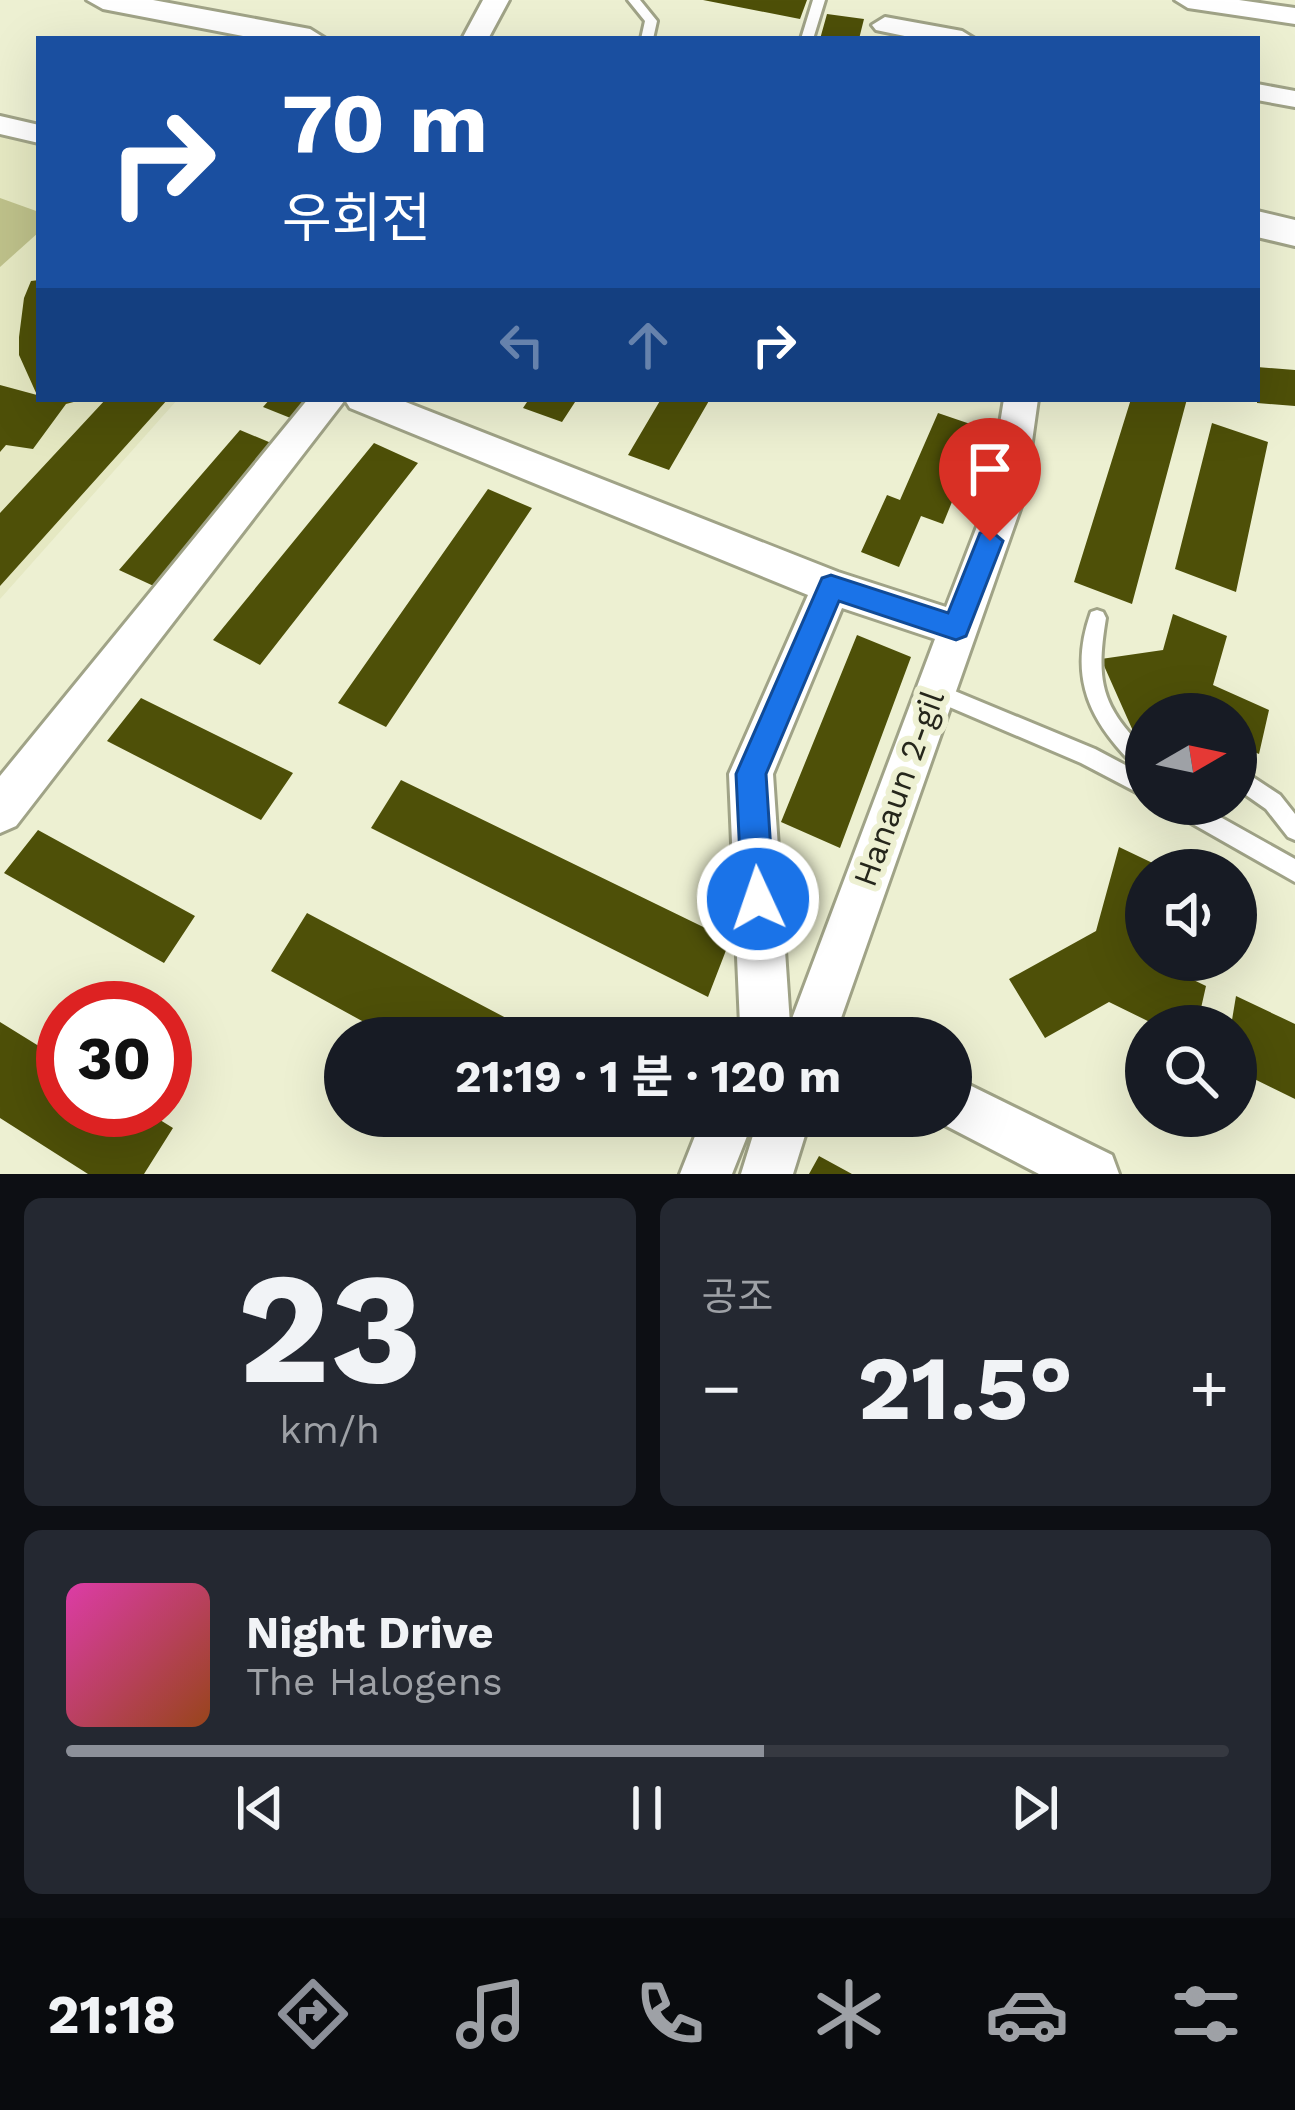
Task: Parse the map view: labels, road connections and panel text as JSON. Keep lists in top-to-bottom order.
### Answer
{
  "streets": {
    "street": ["Hanaun 2-gil"]
  },
  "north": "right",
  "page": {
    "turn": ["70 m", "우회전"],
    "limit": "30",
    "trip": "21:19 · 1 분 · 120 m",
    "tile": [
      ["23", "km/h"],
      "공조"
    ],
    "heat": ["−", "21.5°", "+"],
    "song": ["Night Drive", "The Halogens"],
    "tabs": "21:18"
  }
}
